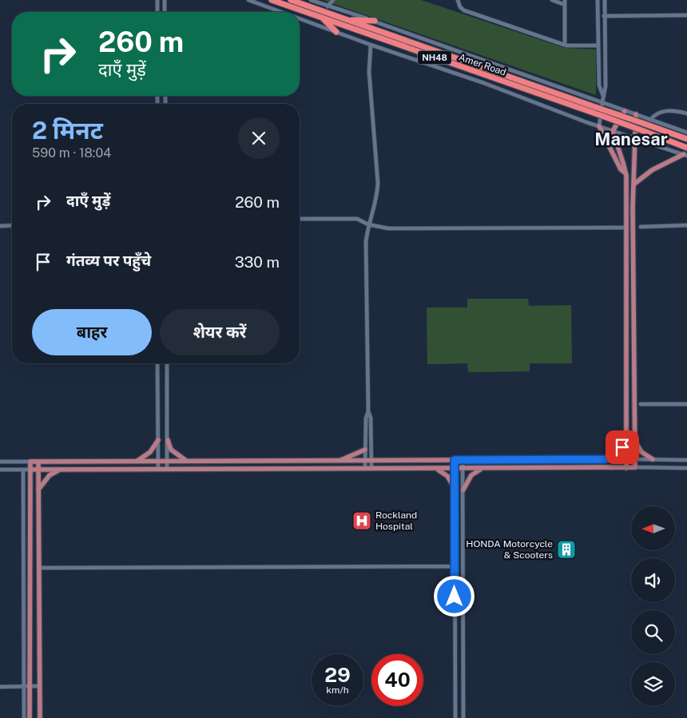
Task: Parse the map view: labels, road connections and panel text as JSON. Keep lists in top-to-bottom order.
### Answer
{
  "streets": {
    "highway": ["NH48", "Amer Road"]
  },
  "districts": ["Manesar"],
  "places": {
    "hospital": ["Rockland Hospital"],
    "building": ["HONDA Motorcycle & Scooters"]
  },
  "north": "left",
  "page": {
    "turn": ["260 m", "दाएँ मुड़ें"],
    "heading": ["2 मिनट", "590 m · 18:04"],
    "list": [
      {
        "name": "दाएँ मुड़ें",
        "value": "260 m"
      },
      {
        "name": "गंतव्य पर पहुँचे",
        "value": "330 m"
      }
    ],
    "buttons": ["बाहर", "शेयर करें"],
    "speed": "29 km/h",
    "limit": "40"
  }
}
